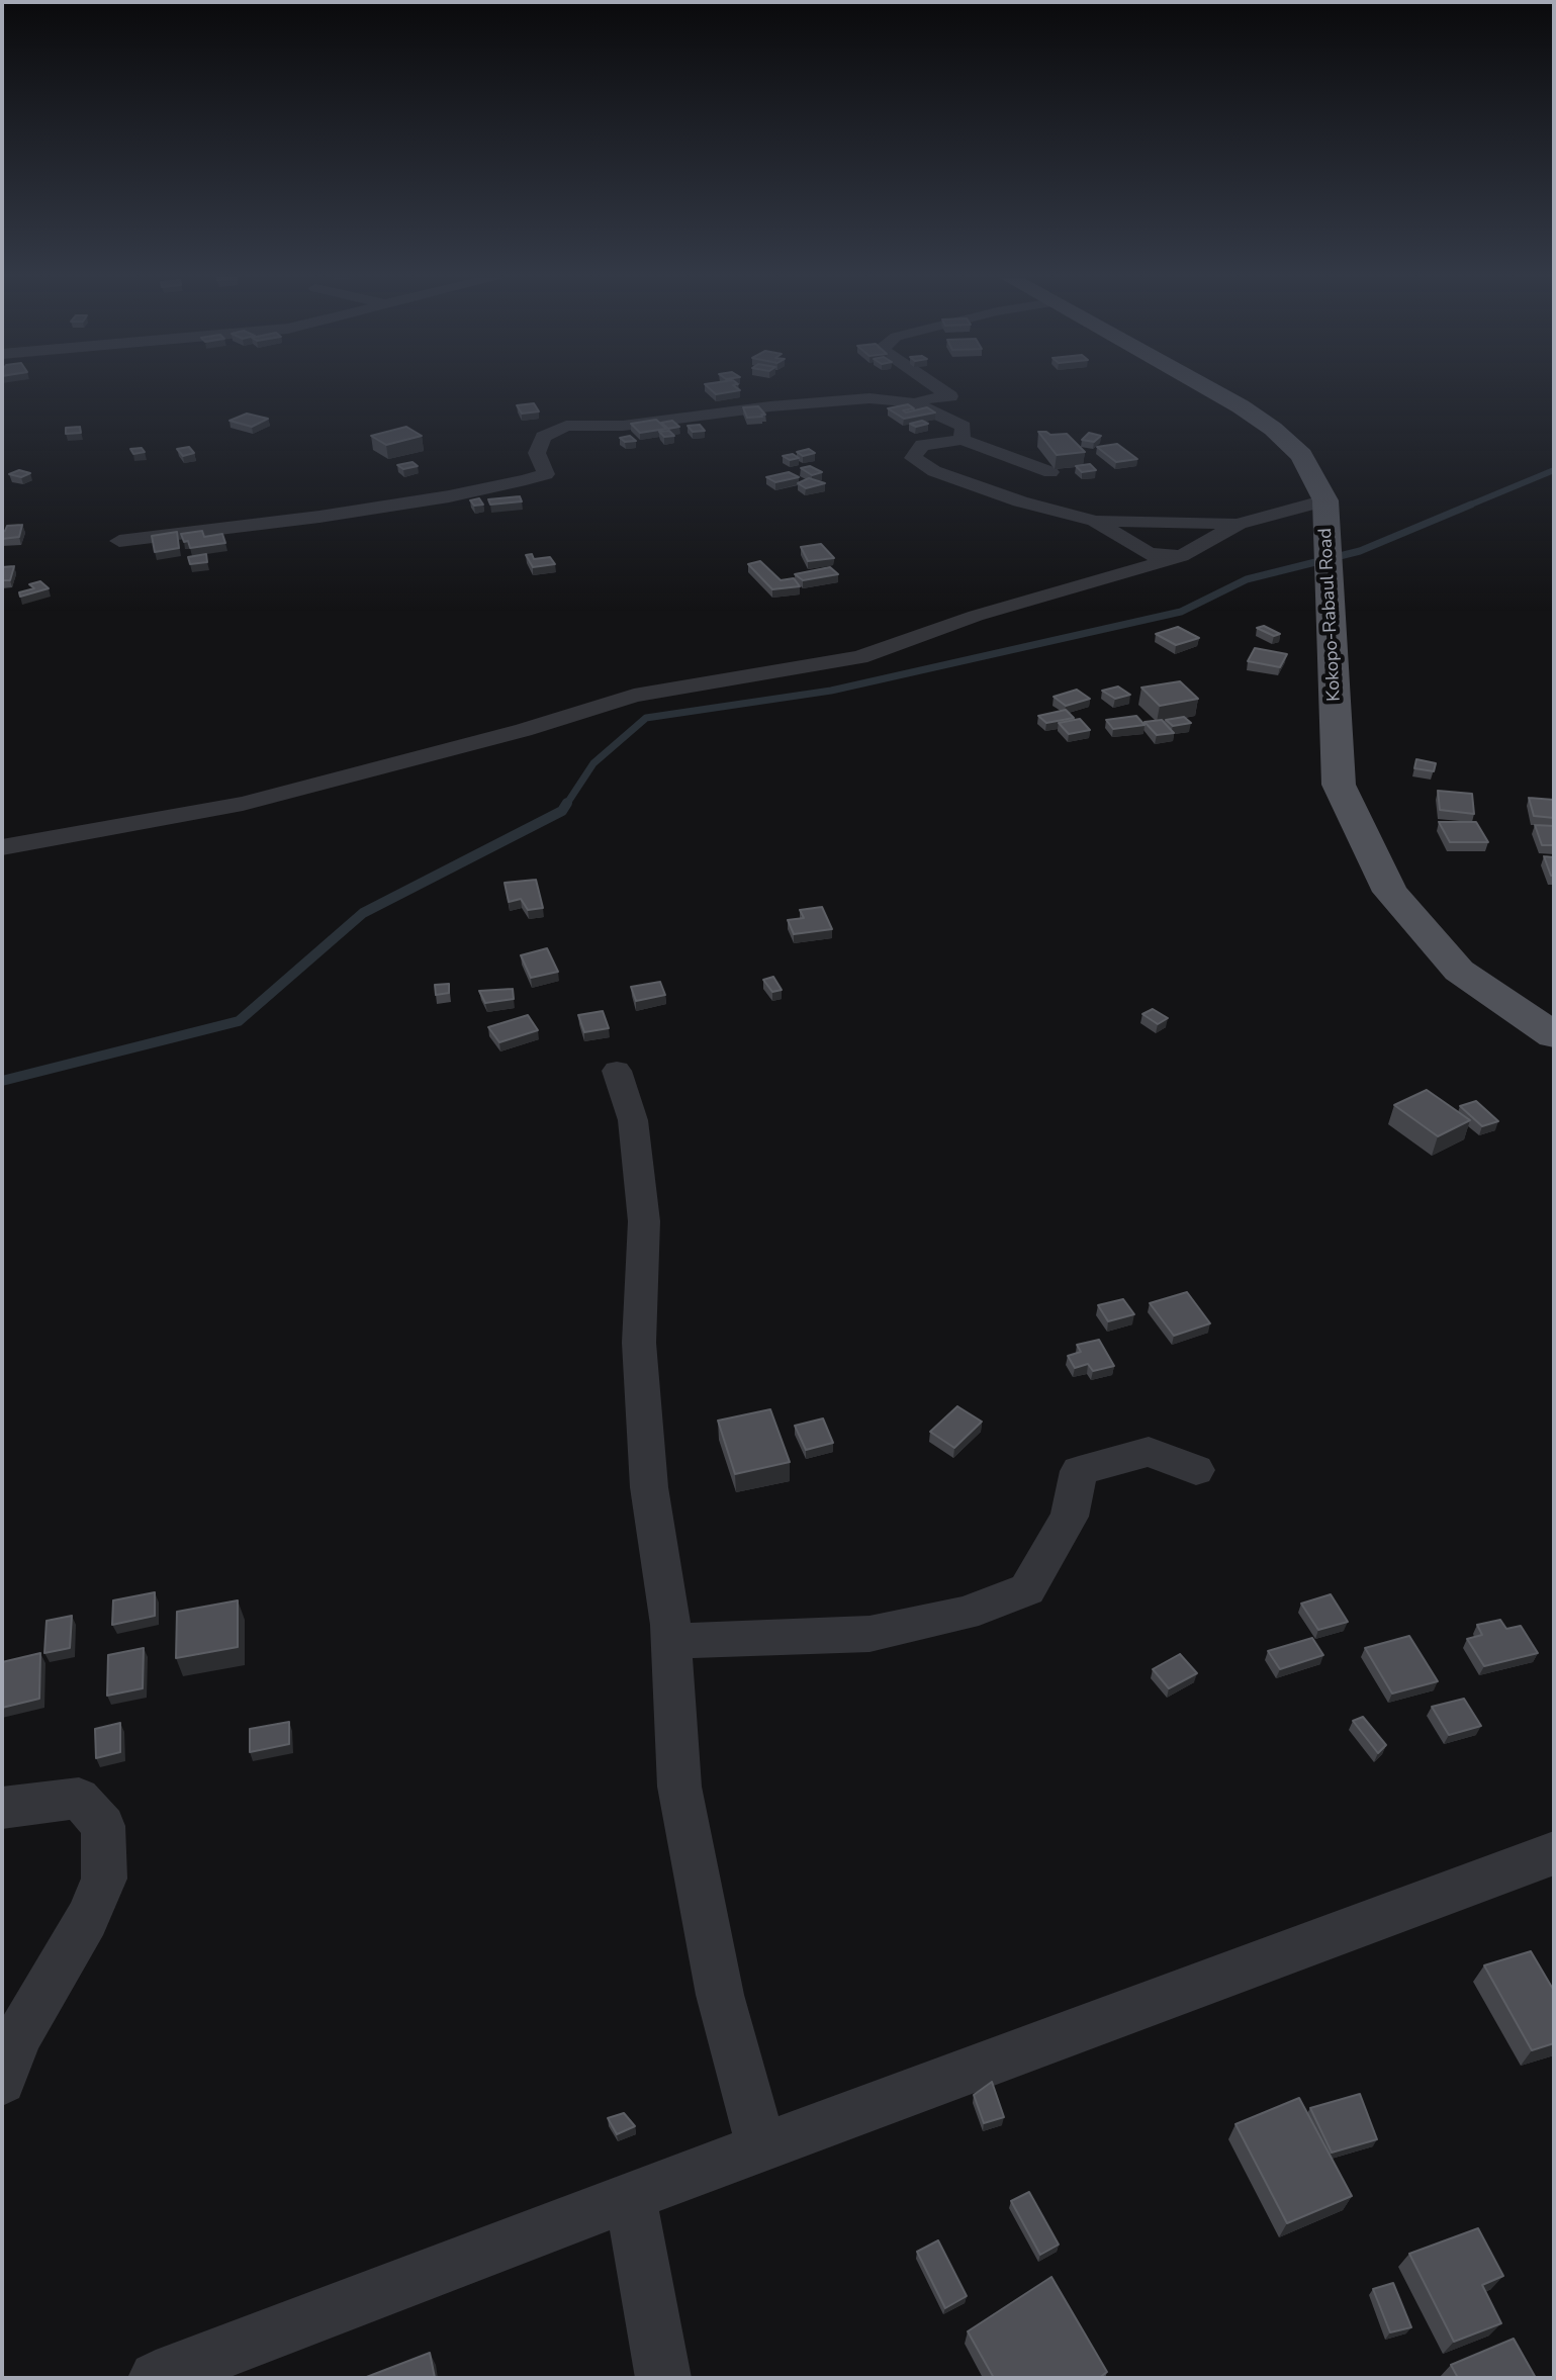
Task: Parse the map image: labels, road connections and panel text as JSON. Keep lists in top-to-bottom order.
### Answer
{
  "streets": {
    "main road": ["Kokopo-Rabaul Road"]
  }
}
